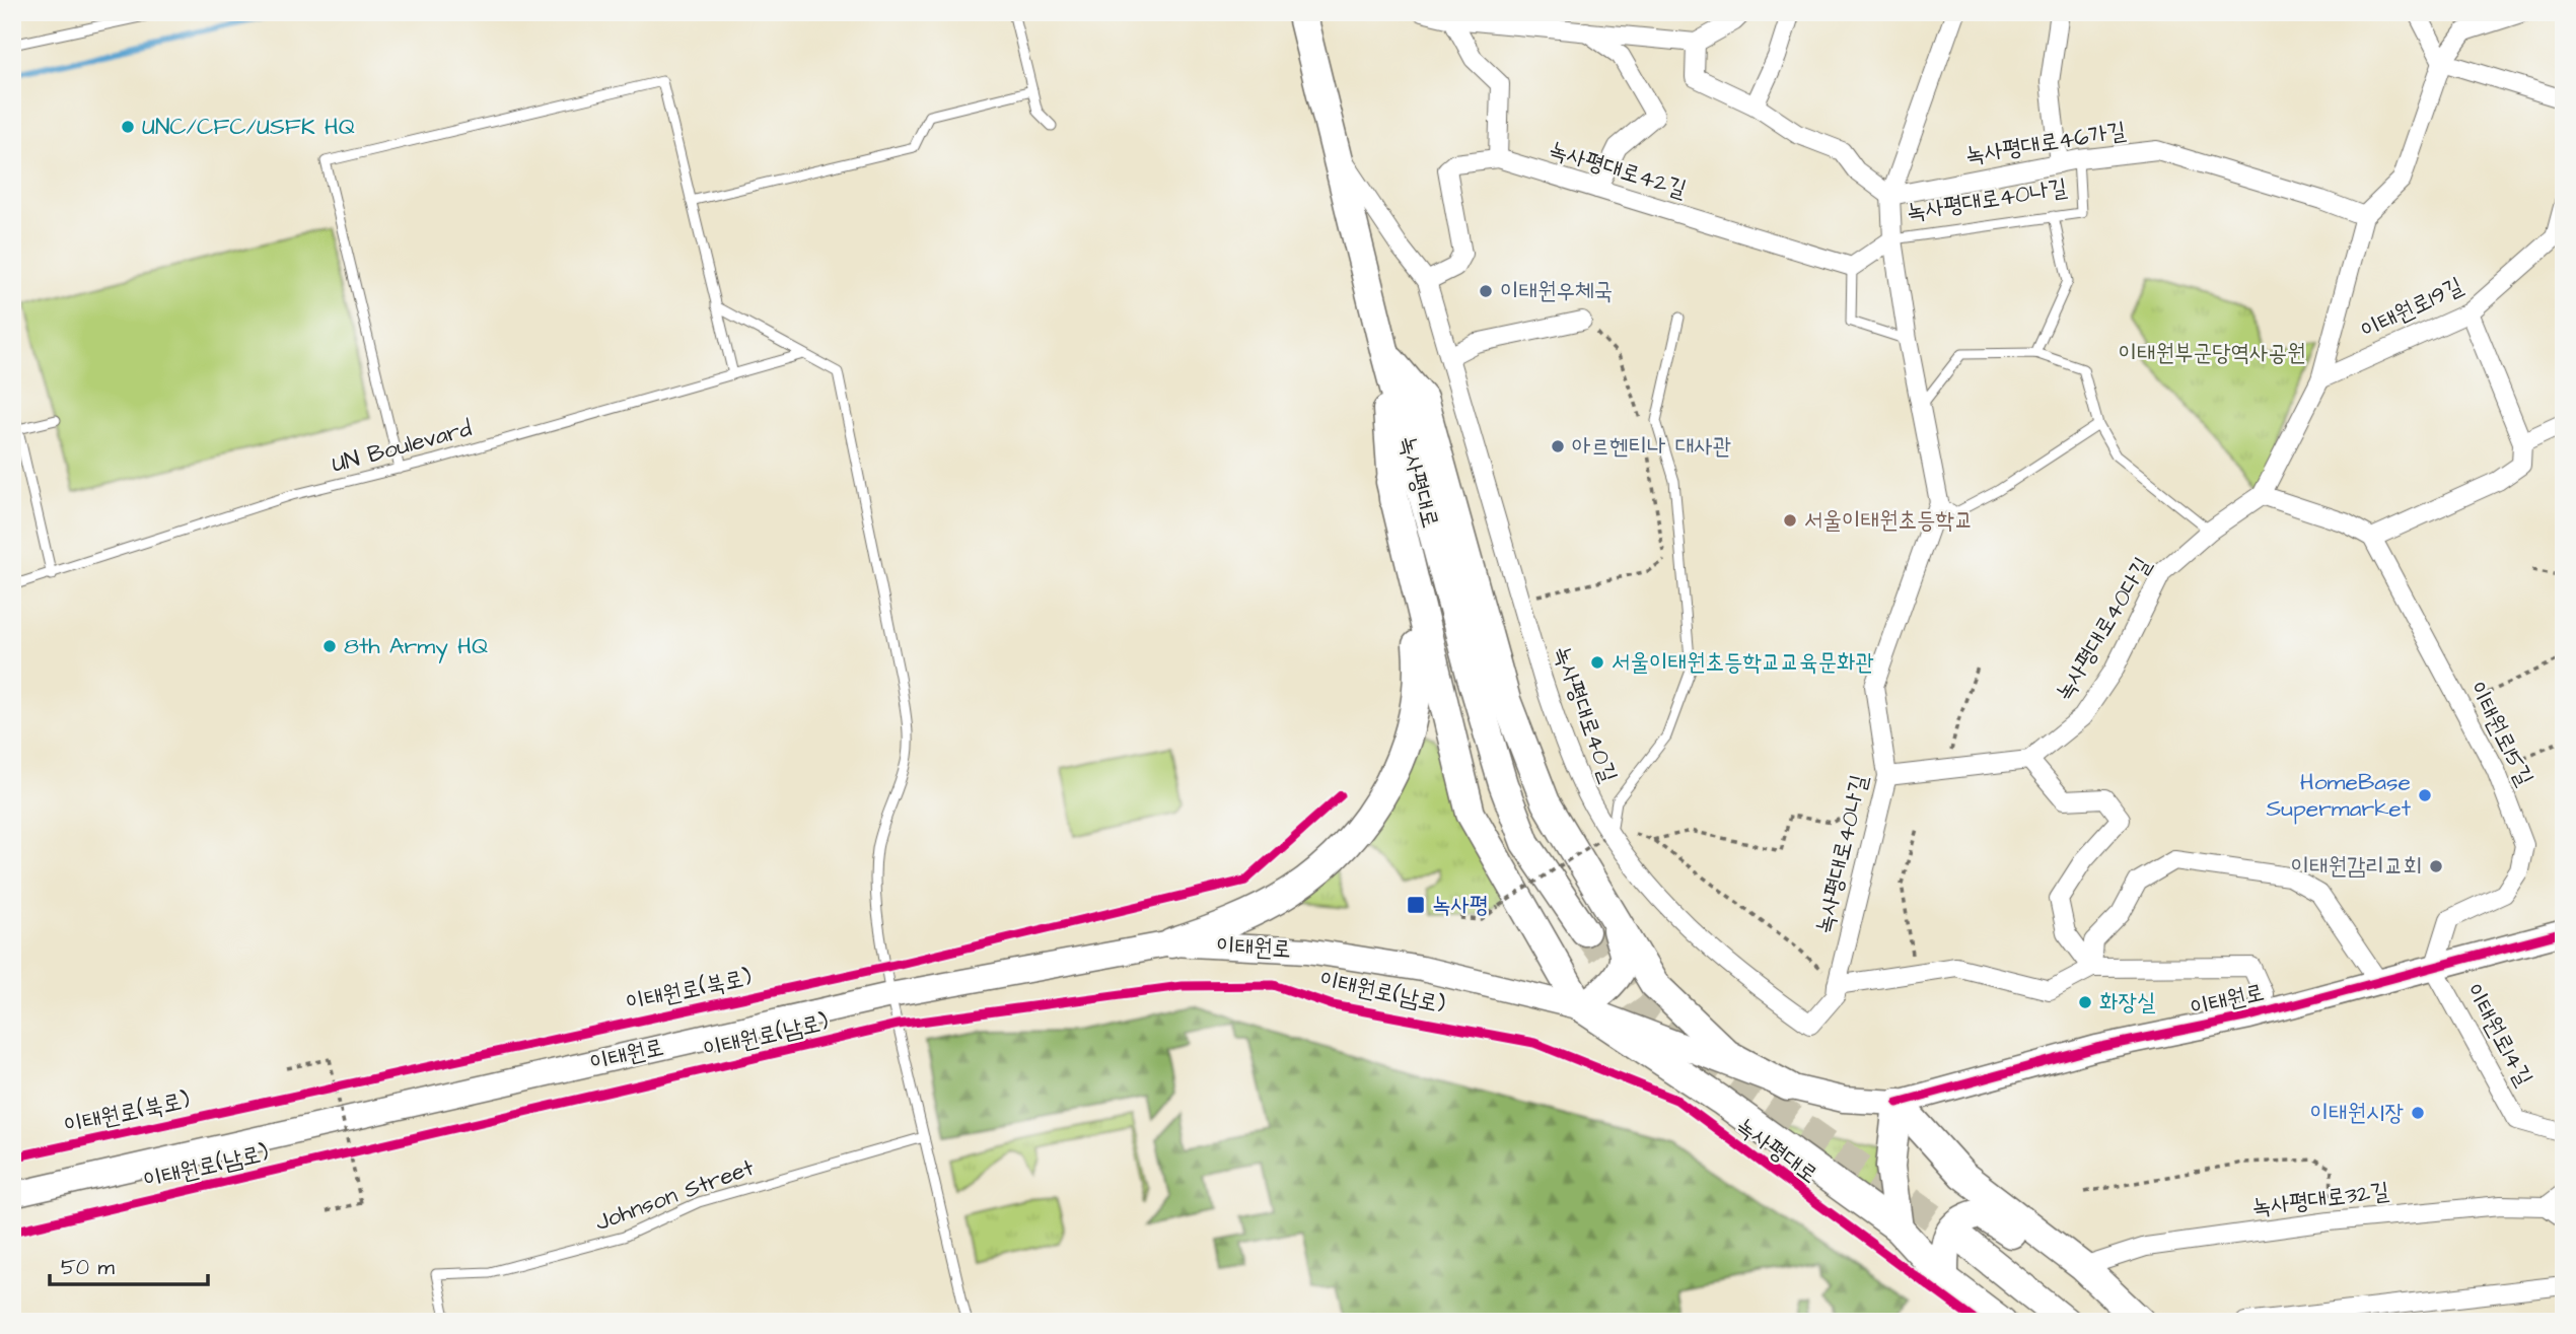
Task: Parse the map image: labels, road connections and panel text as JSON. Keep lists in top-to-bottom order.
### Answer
{
  "streets": {
    "main road": ["녹사평대로", "이태원로"],
    "street": [
      "녹사평대로46가길",
      "녹사평대로42길",
      "녹사평대로40나길",
      "이태원로19길",
      "녹사평대로40다길",
      "녹사평대로40길",
      "이태원로15길",
      "이태원로14길",
      "녹사평대로32길"
    ],
    "lane": ["UN Boulevard", "Johnson Street"],
    "cycle path": ["이태원로(북로)", "이태원로(남로)"]
  },
  "crossings": [
    ["녹사평대로46가길", "녹사평대로40나길"],
    ["녹사평대로46가길", "녹사평대로40다길"],
    ["녹사평대로42길", "녹사평대로40길"],
    ["녹사평대로40나길", "녹사평대로40길"],
    ["이태원로19길", "녹사평대로40다길"],
    ["녹사평대로", "녹사평대로40길"],
    ["이태원로15길", "이태원로"],
    ["이태원로15길", "이태원로14길"],
    ["이태원로", "이태원로14길"]
  ],
  "parks": ["이태원부군당역사공원"],
  "places": {
    "other": [
      "UNC/CFC/USFK HQ",
      "이태원우체국",
      "아르헨티나 대사관",
      "서울이태원초등학교",
      "8th Army HQ",
      "서울이태원초등학교교육문화관",
      "HomeBase Supermarket",
      "이태원감리교회",
      "화장실",
      "이태원시장"
    ],
    "transit": ["녹사평"]
  },
  "scale_bar": "50 m"
}
